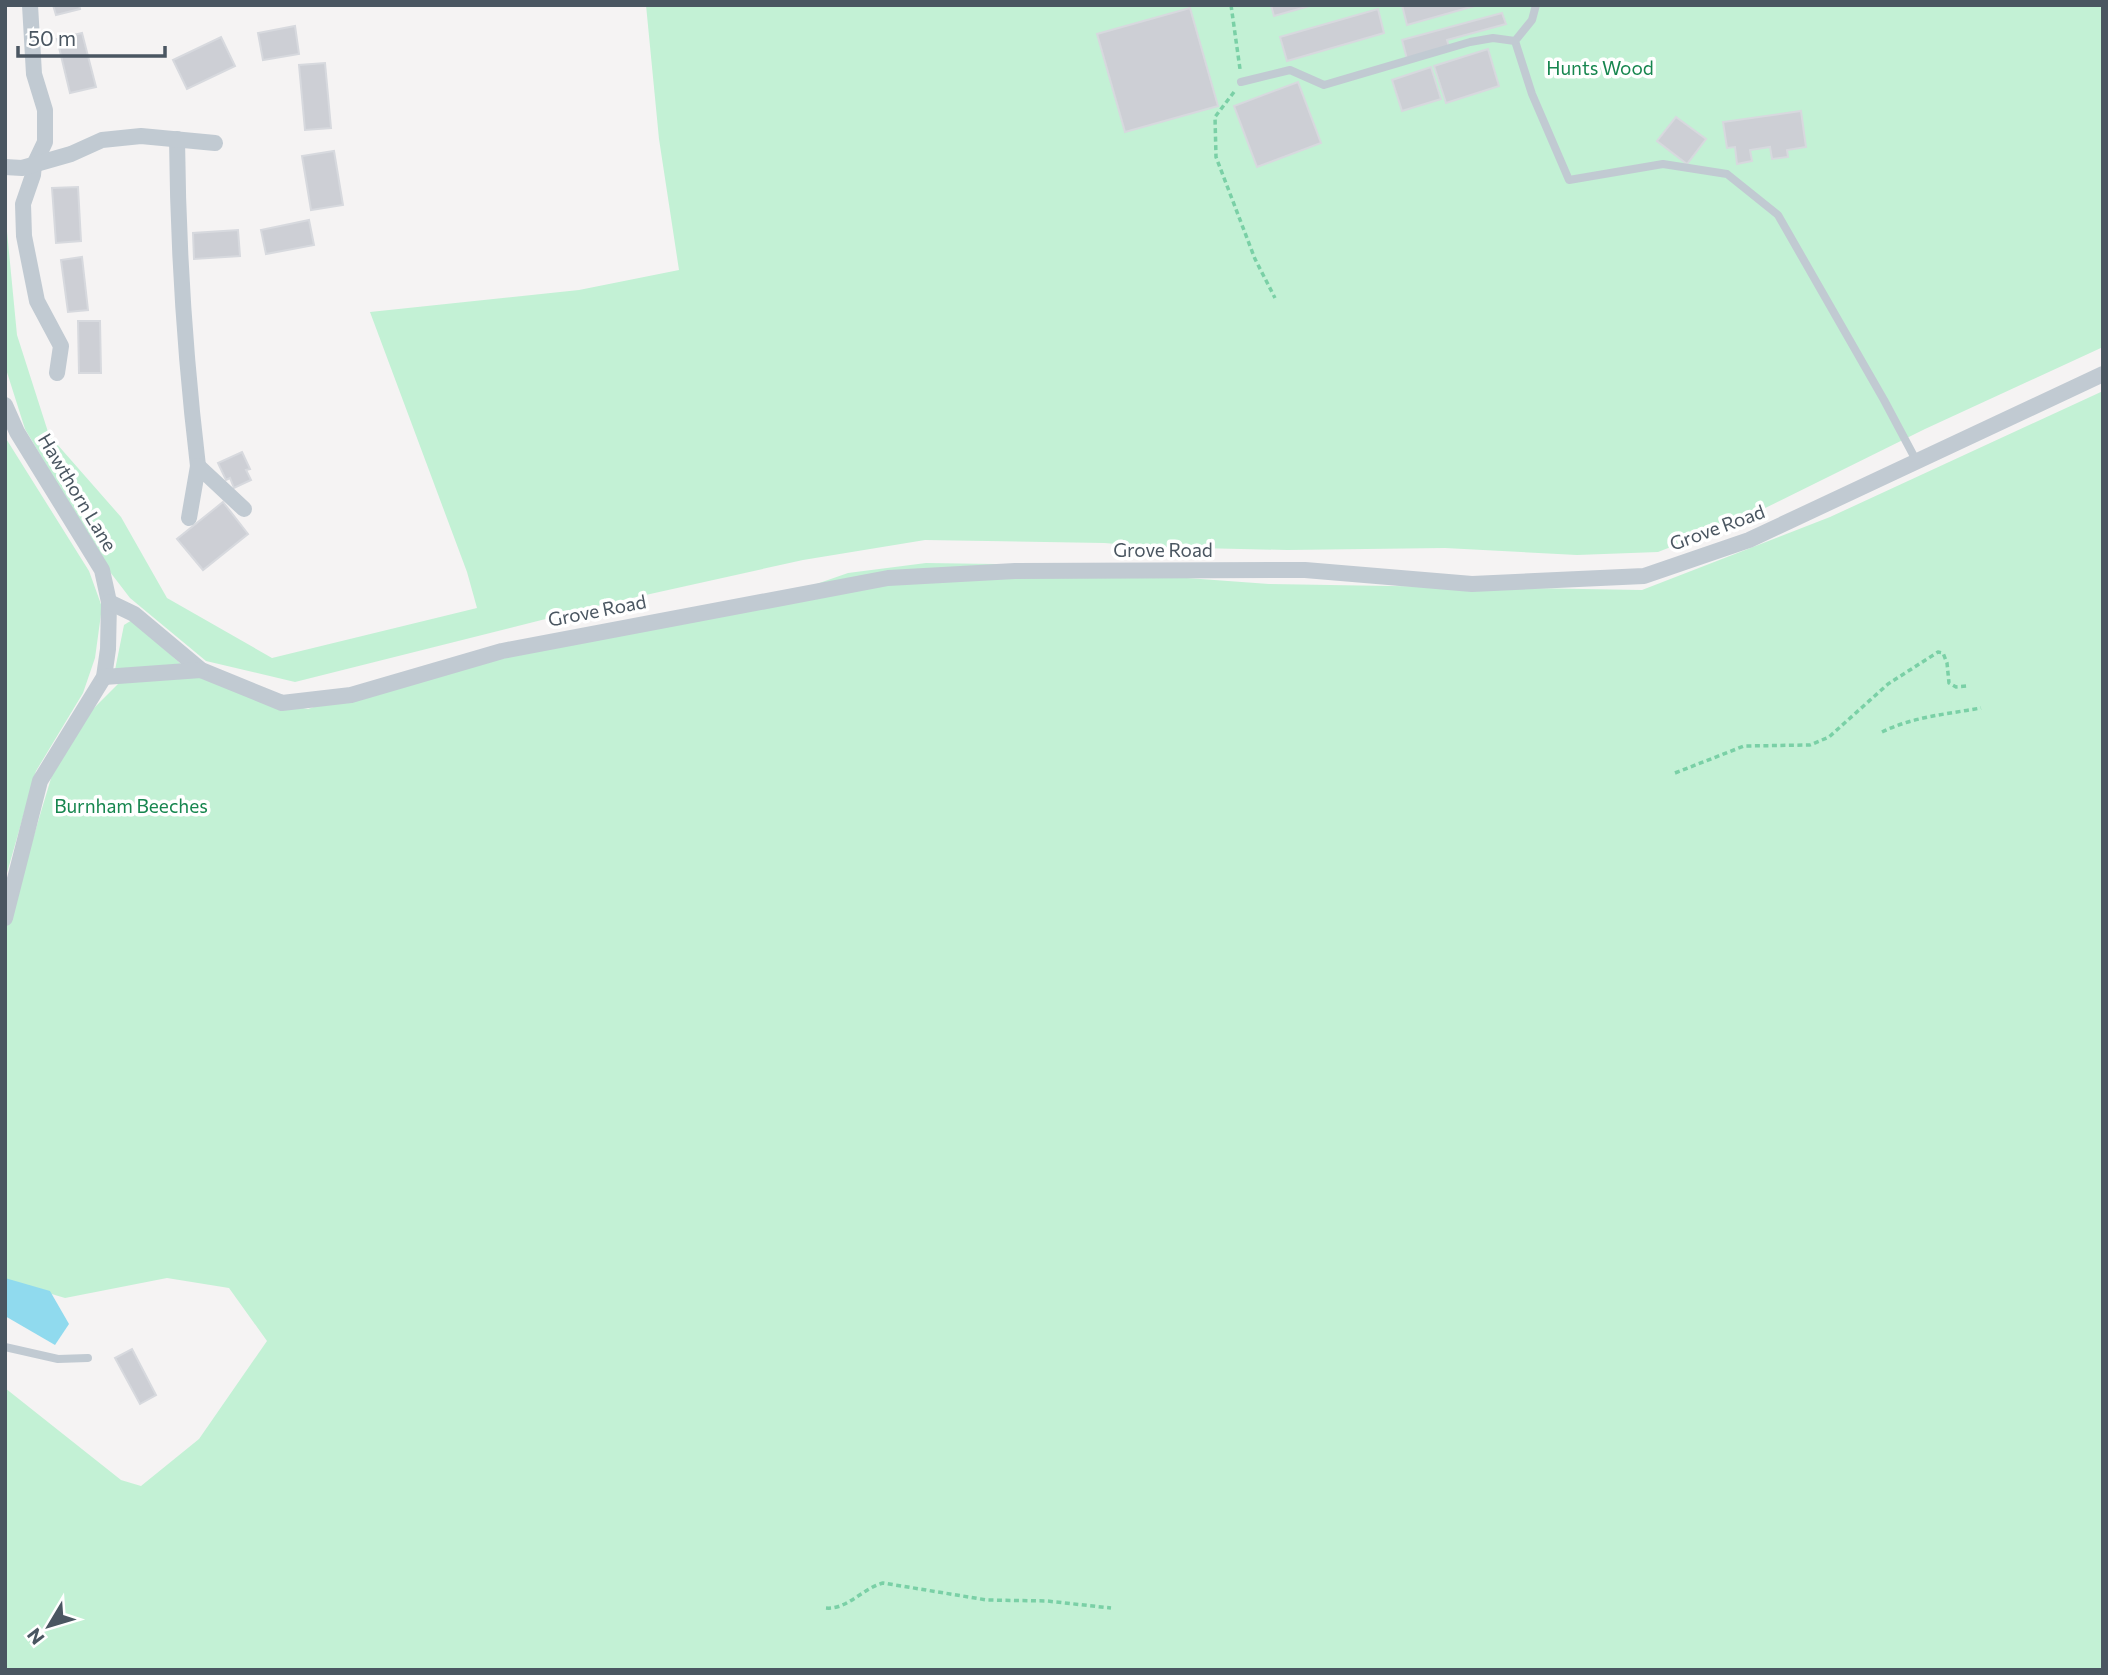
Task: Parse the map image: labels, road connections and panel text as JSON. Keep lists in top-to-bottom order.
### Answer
{
  "streets": {
    "street": ["Hawthorn Lane", "Grove Road"]
  },
  "crossings": [
    ["Hawthorn Lane", "Grove Road"]
  ],
  "parks": ["Hunts Wood", "Burnham Beeches"],
  "scale_bar": "50 m",
  "north": "bottom left"
}
